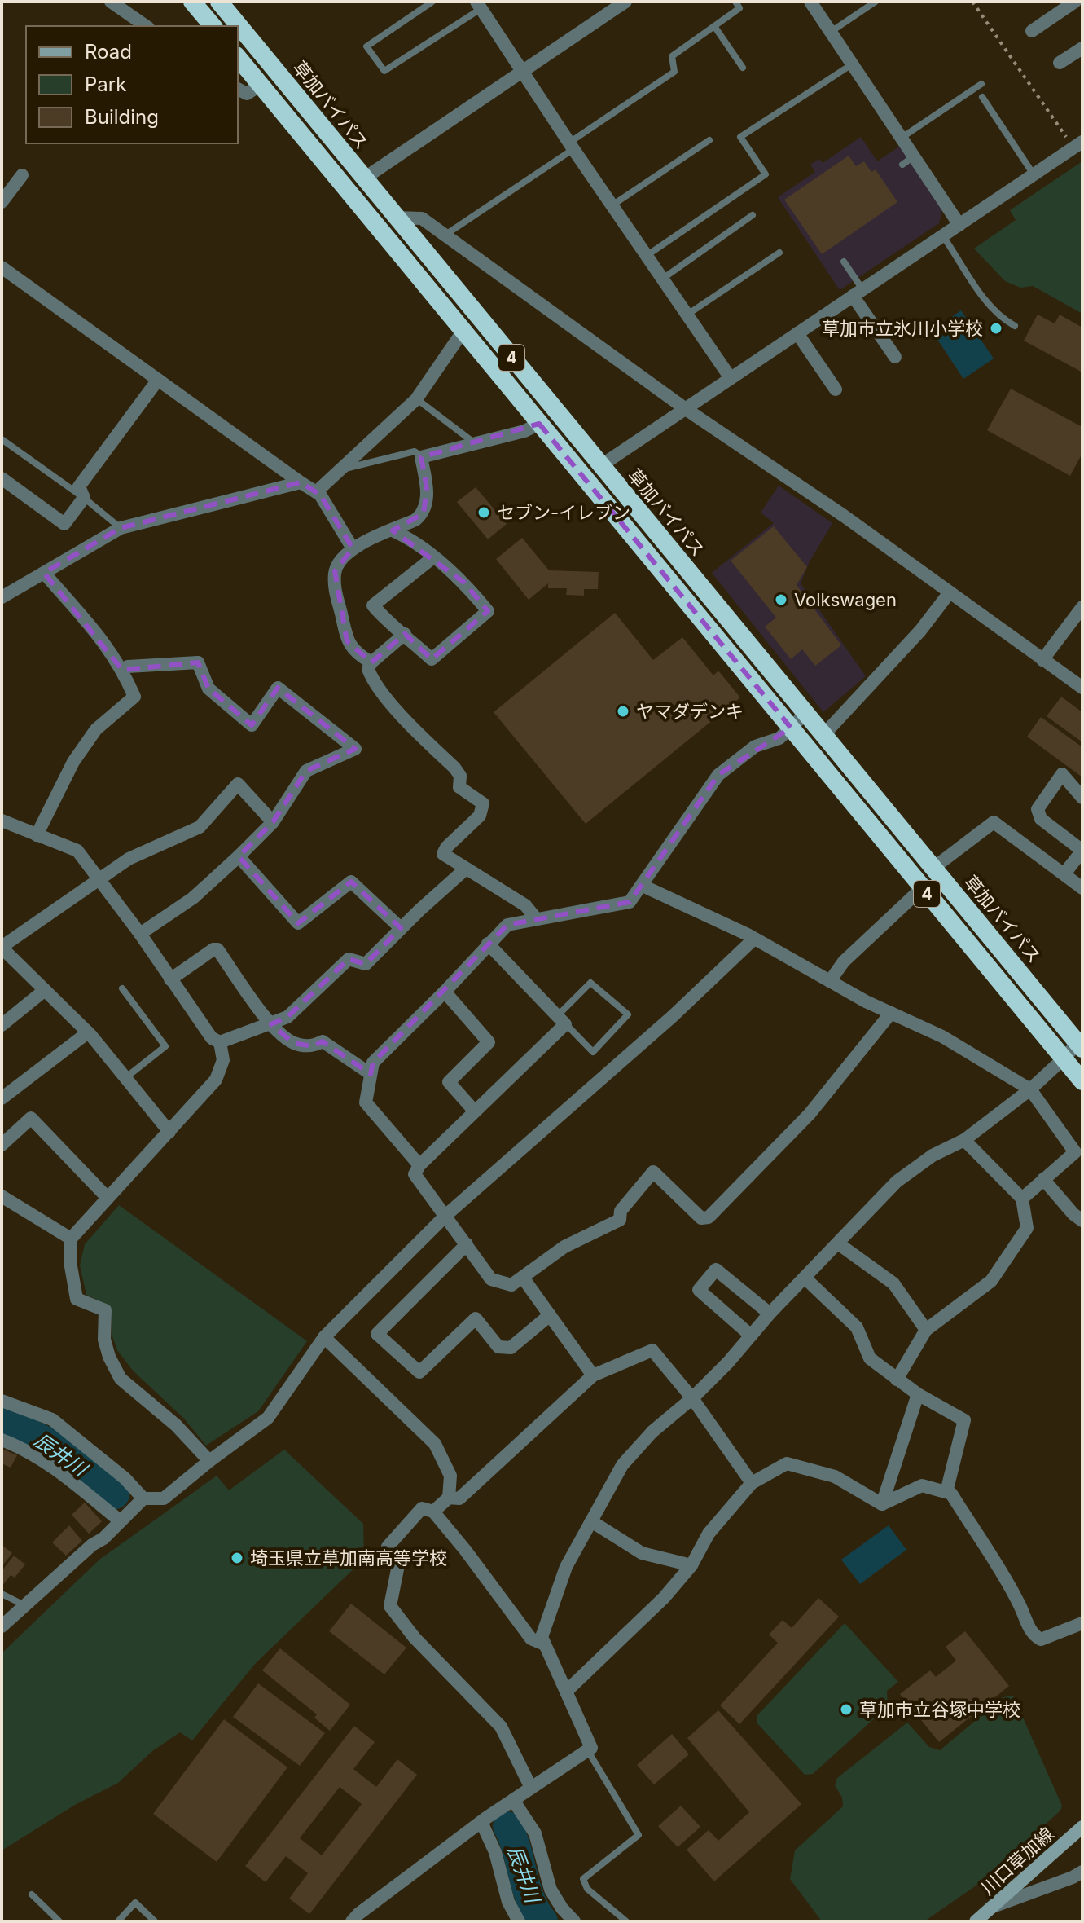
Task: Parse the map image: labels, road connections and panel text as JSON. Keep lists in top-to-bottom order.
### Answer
{
  "streets": {
    "highway": ["草加バイパス", "4"],
    "main road": ["川口草加線"]
  },
  "water": ["辰井川"],
  "places": [
    "草加市立氷川小学校",
    "セブン-イレブン",
    "Volkswagen",
    "ヤマダデンキ",
    "埼玉県立草加南高等学校",
    "草加市立谷塚中学校"
  ],
  "legend": ["Road", "Park", "Building"]
}
